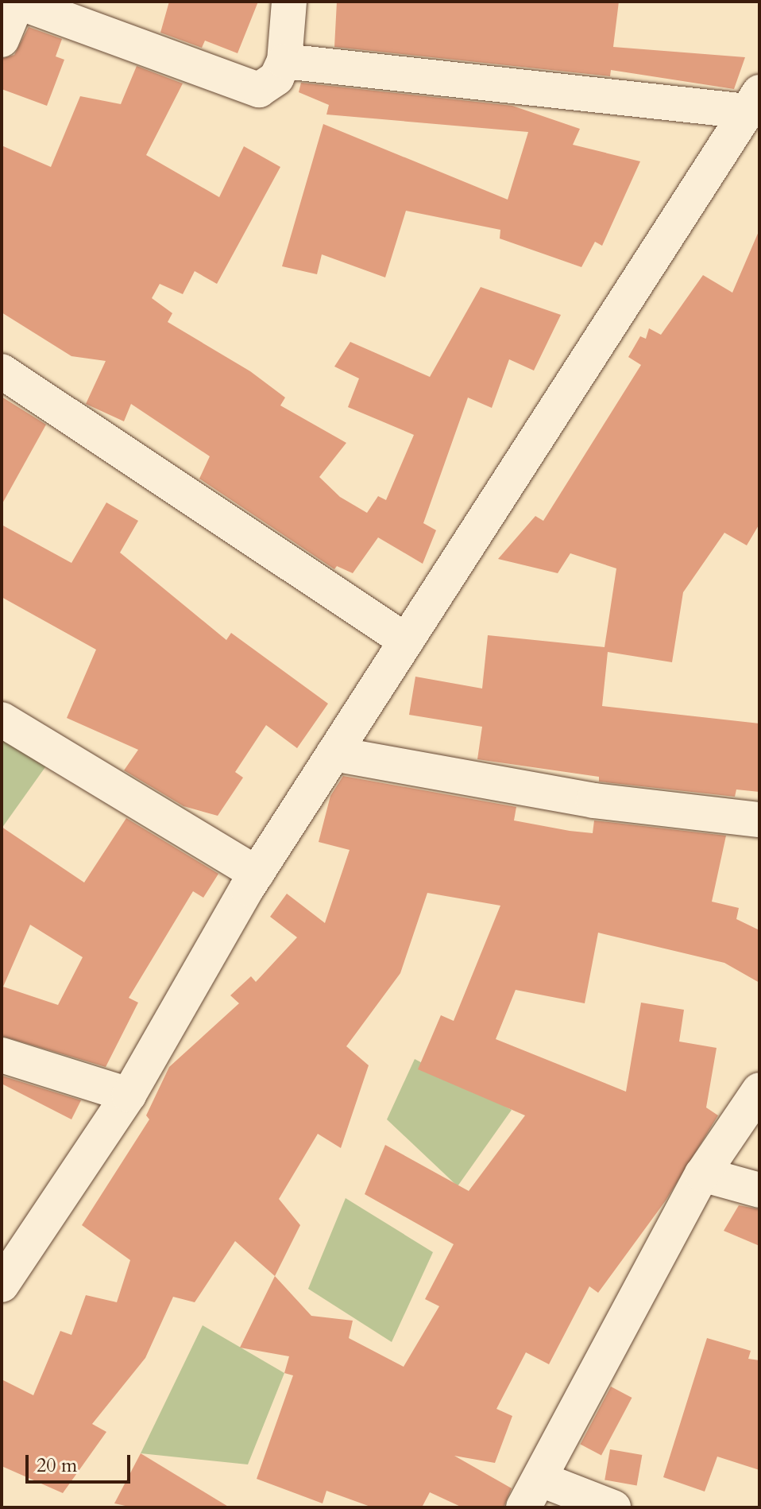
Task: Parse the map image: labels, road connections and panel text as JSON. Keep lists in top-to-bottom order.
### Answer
{
  "scale_bar": "20 m"
}
